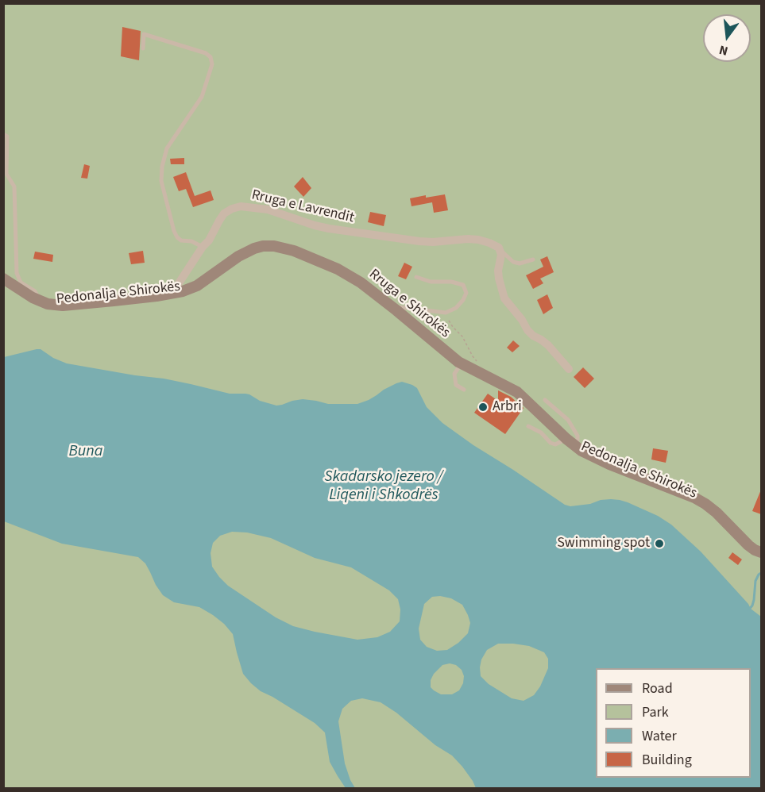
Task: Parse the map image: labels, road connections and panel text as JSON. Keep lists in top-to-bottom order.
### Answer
{
  "streets": {
    "main road": ["Rruga e Shirokës"],
    "street": ["Rruga e Lavrendit"]
  },
  "crossings": [
    ["Rruga e Lavrendit", "Rruga e Shirokës"]
  ],
  "water": ["Buna", "Skadarsko jezero / Liqeni i Shkodrës"],
  "places": ["Arbri", "Swimming spot"],
  "legend": [
    "Road",
    "Park",
    "Water",
    "Building"
  ],
  "north": "bottom"
}
